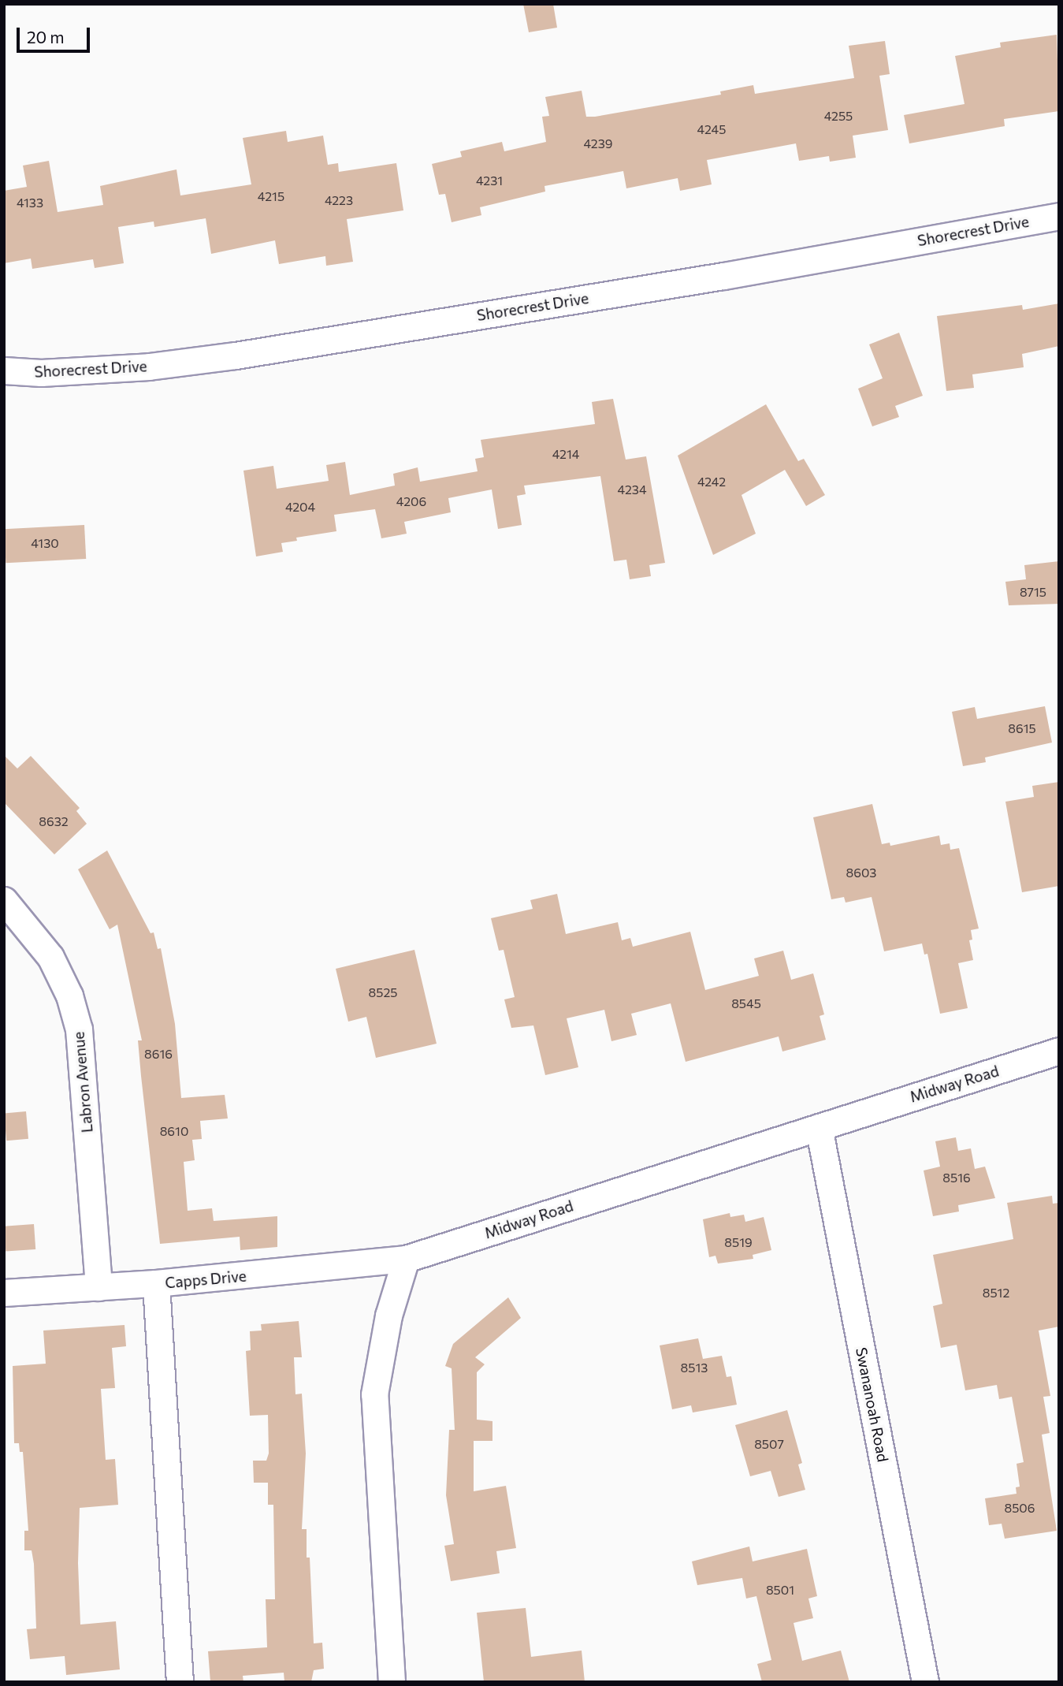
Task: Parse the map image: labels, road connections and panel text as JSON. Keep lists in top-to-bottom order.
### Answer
{
  "streets": {
    "street": [
      "Shorecrest Drive",
      "Labron Avenue",
      "Midway Road",
      "Capps Drive",
      "Swananoah Road"
    ]
  },
  "crossings": [
    ["Labron Avenue", "Capps Drive"],
    ["Midway Road", "Capps Drive"],
    ["Midway Road", "Swananoah Road"]
  ],
  "house_numbers": [
    "4255",
    "4245",
    "4239",
    "4231",
    "4215",
    "4223",
    "4133",
    "4214",
    "4242",
    "4234",
    "4206",
    "4204",
    "4130",
    "8715",
    "8615",
    "8632",
    "8603",
    "8525",
    "8545",
    "8616",
    "8610",
    "8516",
    "8519",
    "8512",
    "8513",
    "8507",
    "8506",
    "8501"
  ],
  "scale_bar": "20 m"
}
